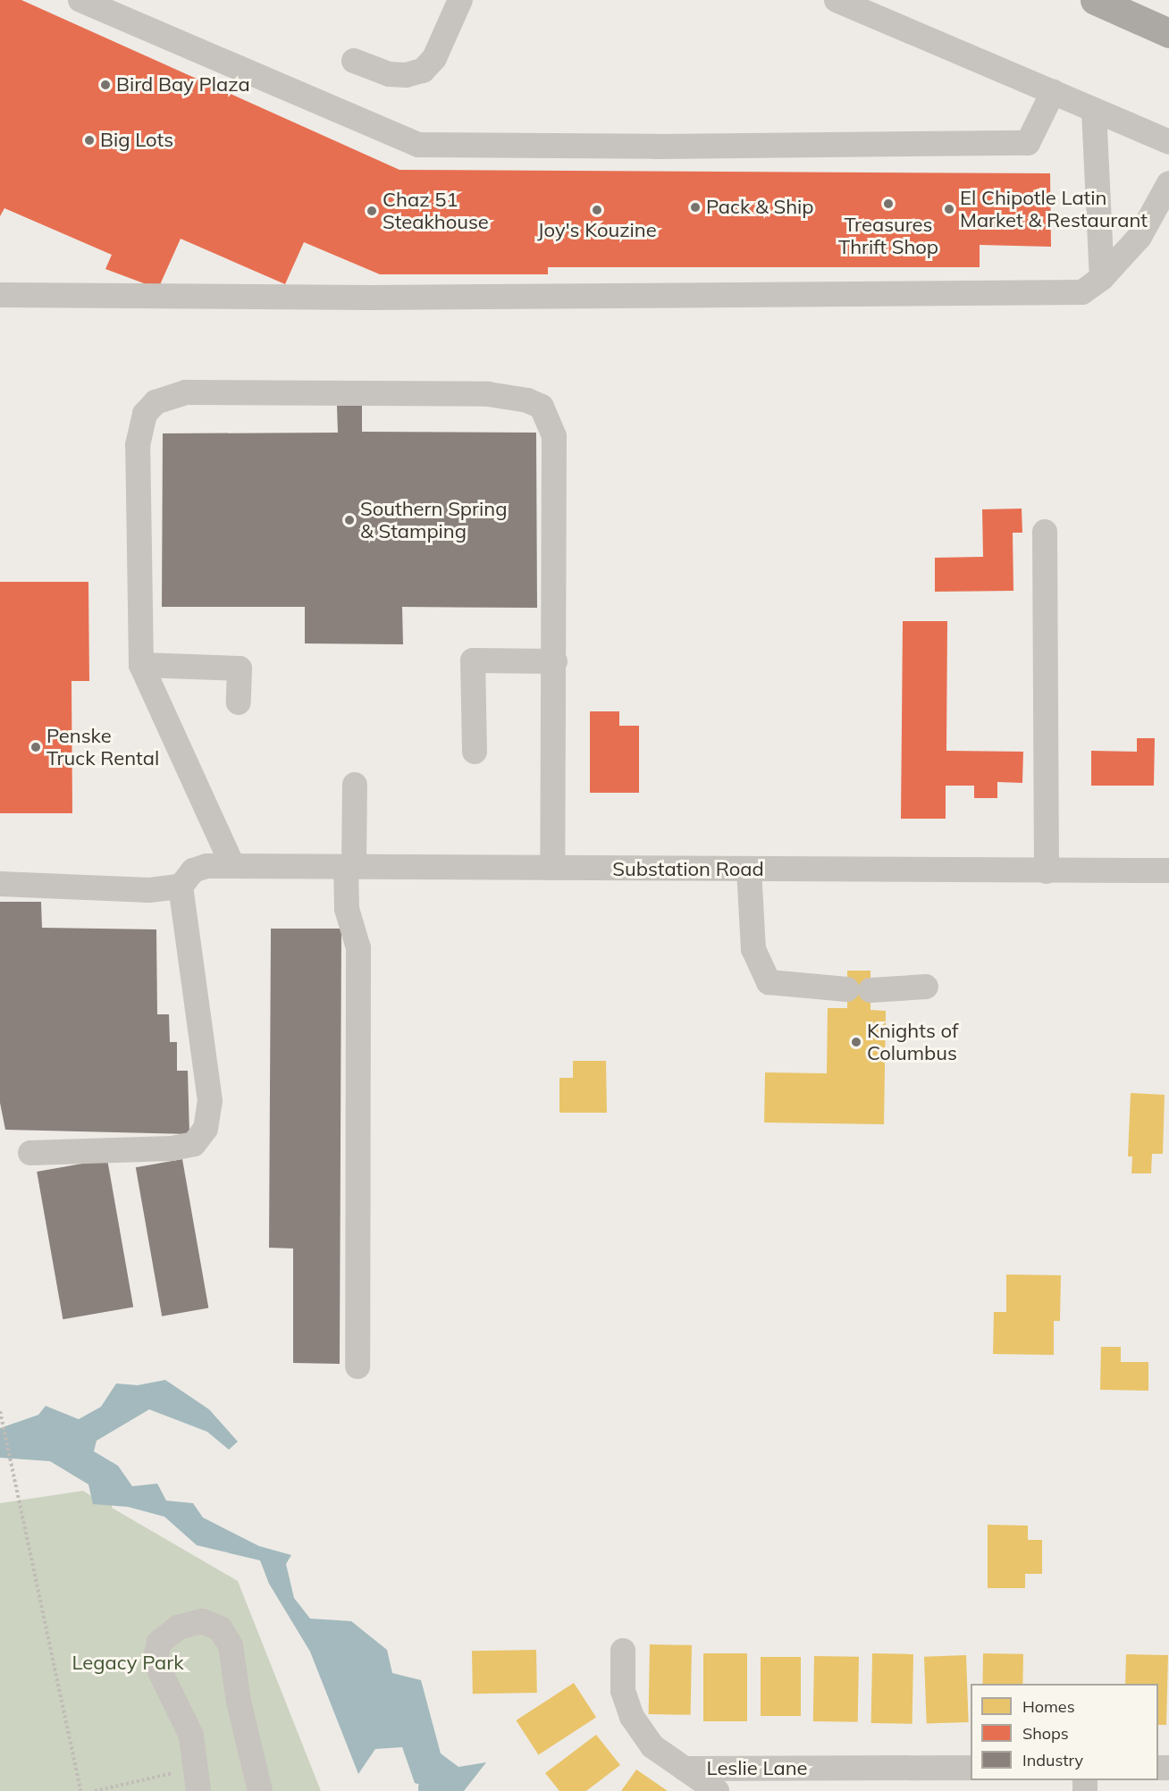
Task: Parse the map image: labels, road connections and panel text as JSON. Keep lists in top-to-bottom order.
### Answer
{
  "streets": {
    "street": ["Substation Road", "Leslie Lane"]
  },
  "parks": ["Legacy Park"],
  "places": [
    "Bird Bay Plaza",
    "Big Lots",
    "Treasures Thrift Shop",
    "Pack & Ship",
    "El Chipotle Latin Market & Restaurant",
    "Joy's Kouzine",
    "Chaz 51 Steakhouse",
    "Southern Spring & Stamping",
    "Penske Truck Rental",
    "Knights of Columbus"
  ],
  "legend": ["Homes", "Shops", "Industry"]
}
